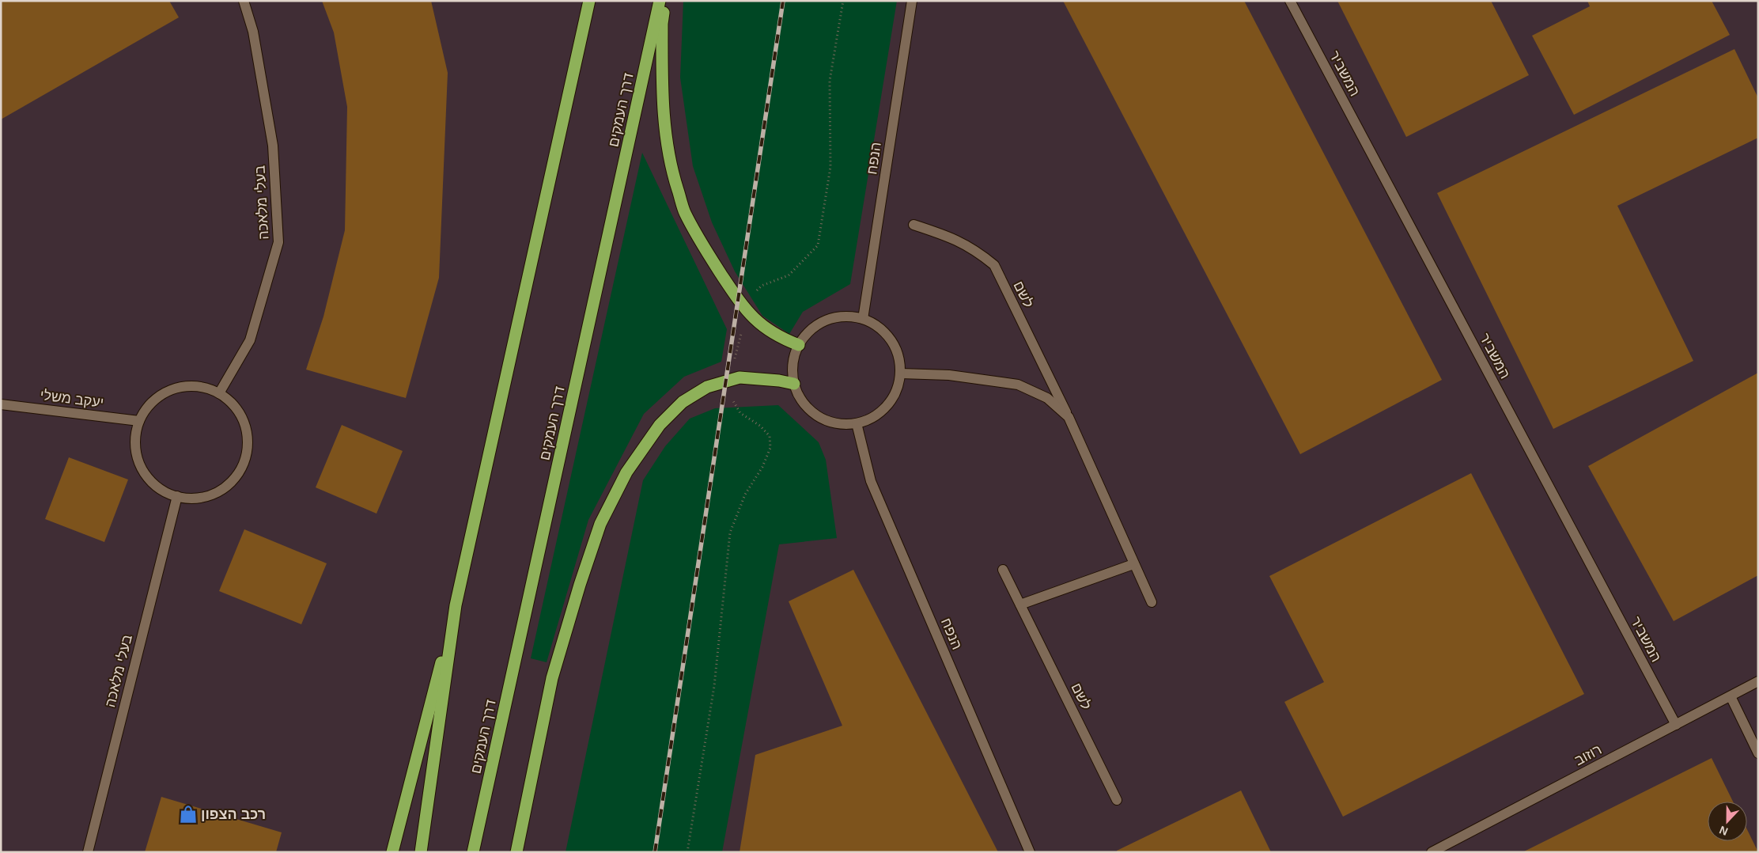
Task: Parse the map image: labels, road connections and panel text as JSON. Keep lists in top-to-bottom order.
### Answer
{
  "streets": {
    "highway": ["דרך העמקים"],
    "street": [
      "המשביר",
      "הנפח",
      "בעלי מלאכה",
      "לשם",
      "יעקב משלי",
      "רוזוב"
    ]
  },
  "crossings": [
    ["המשביר", "רוזוב"],
    ["הנפח", "לשם"],
    ["בעלי מלאכה", "יעקב משלי"]
  ],
  "places": {
    "shop": ["רכב הצפון"]
  },
  "north": "bottom"
}
